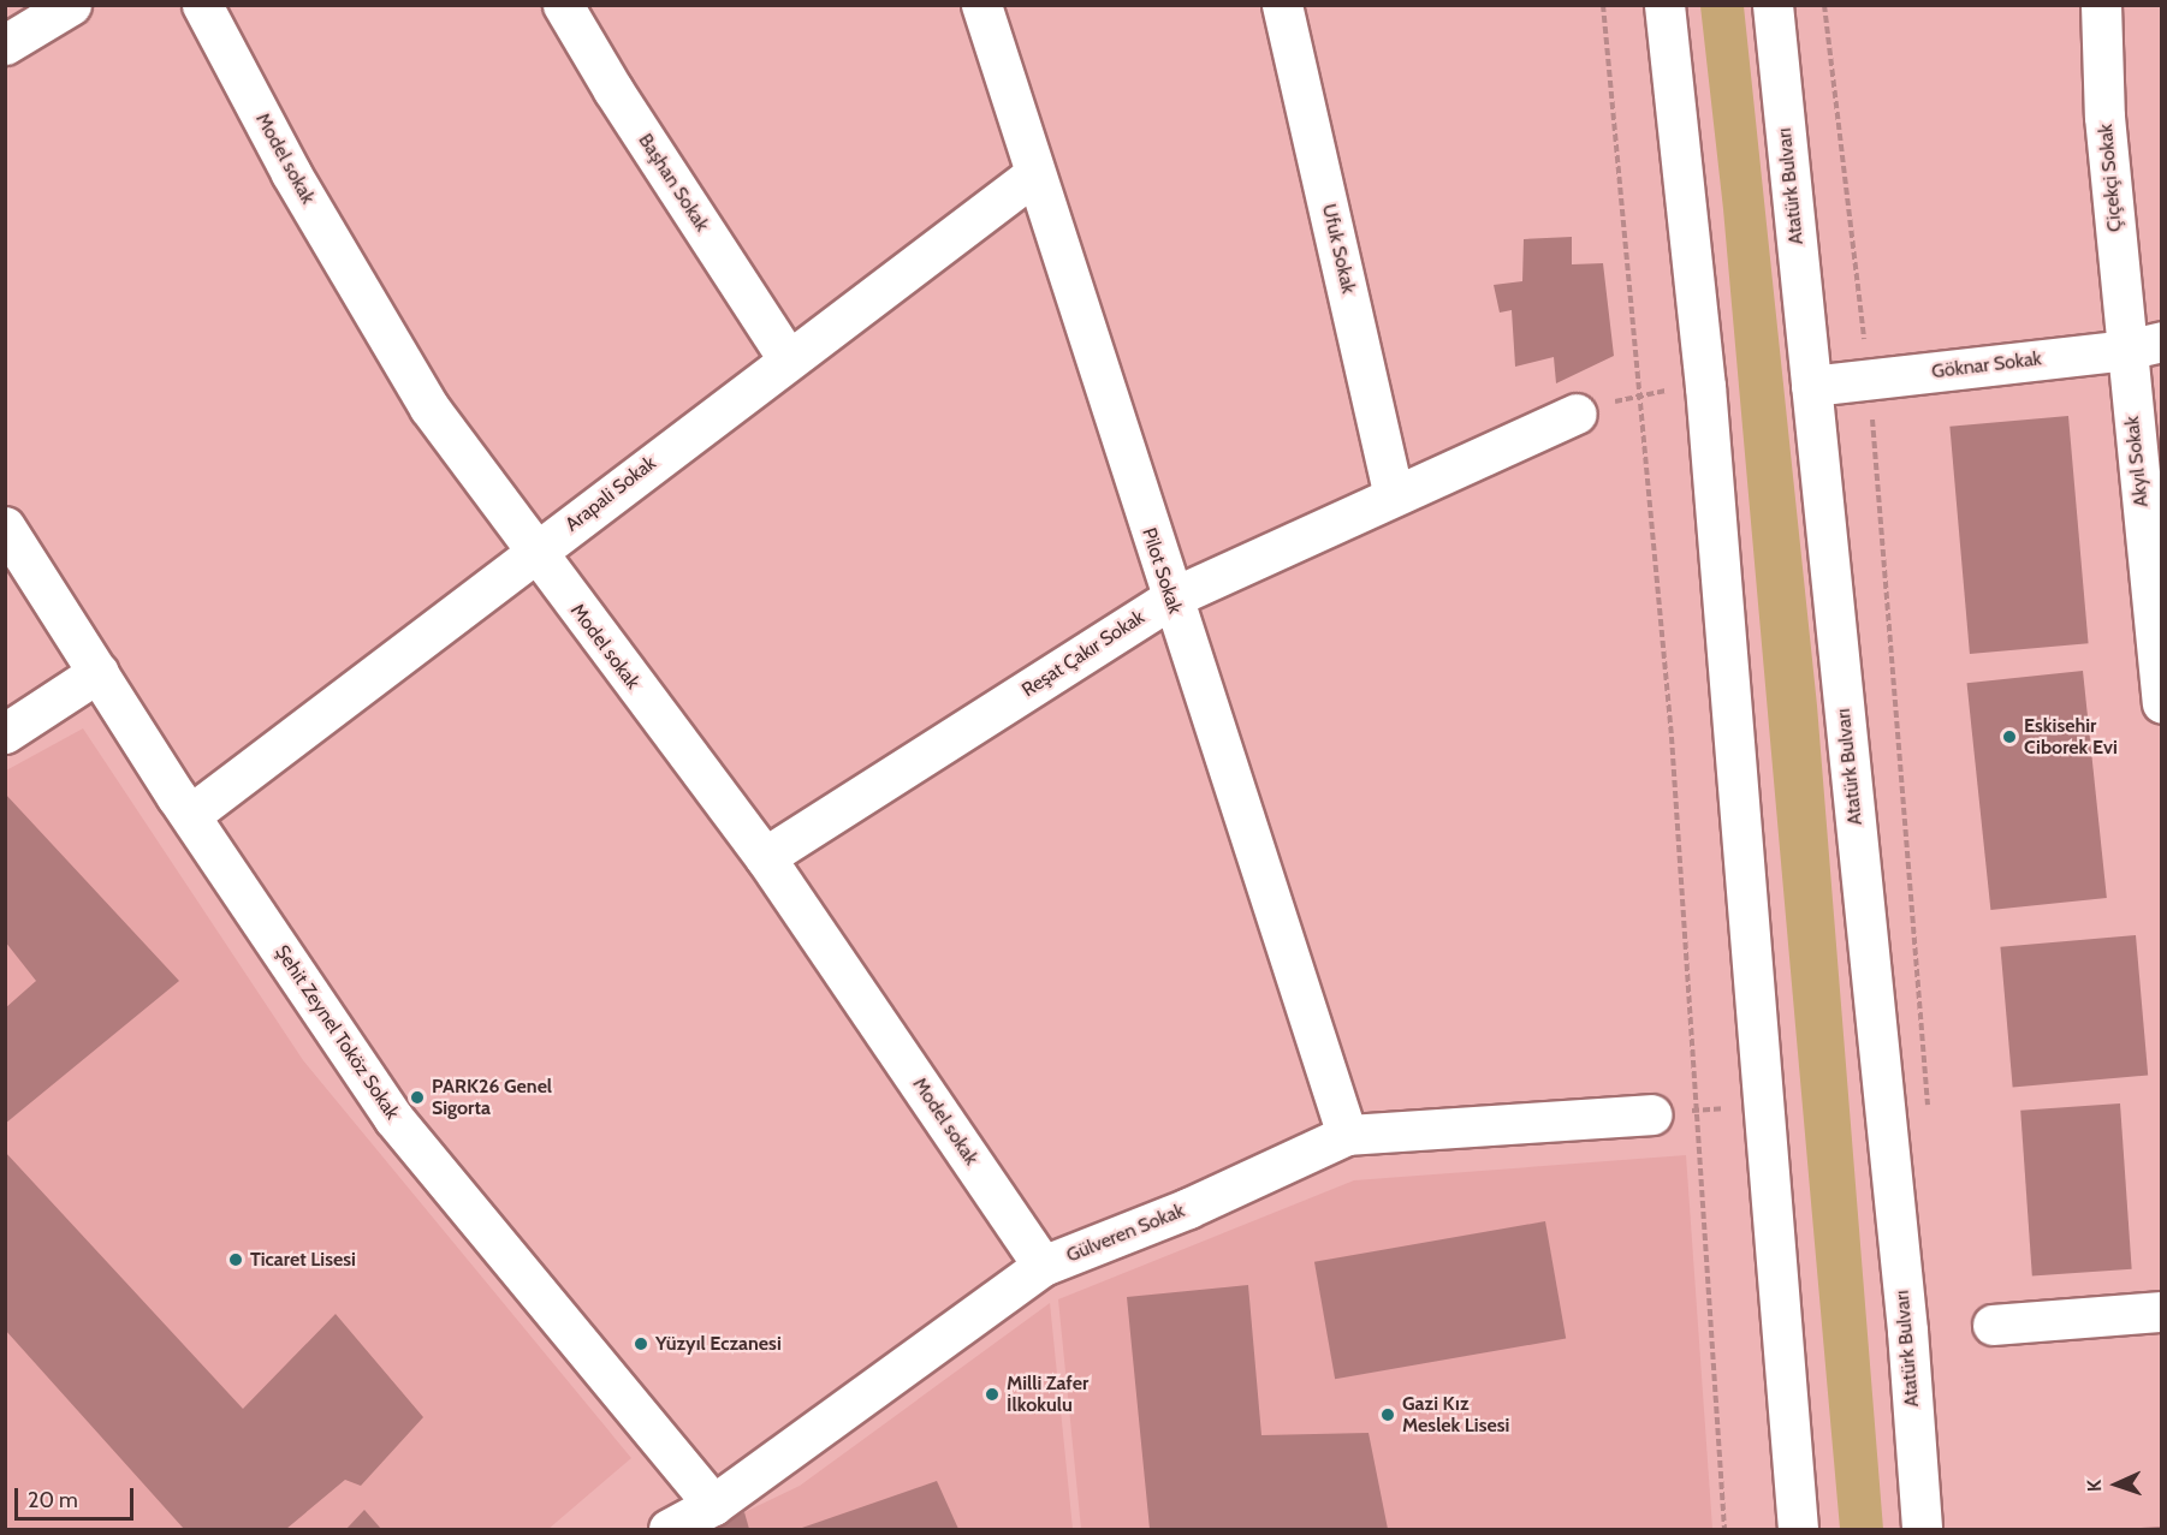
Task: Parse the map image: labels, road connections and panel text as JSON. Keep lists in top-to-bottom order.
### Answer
{
  "streets": {
    "street": [
      "Model sokak",
      "Çiçekçi Sokak",
      "Başhan Sokak",
      "Atatürk Bulvarı",
      "Ufuk Sokak",
      "Göknar Sokak",
      "Akyıl Sokak",
      "Arapali Sokak",
      "Pilot Sokak",
      "Reşat Çakır Sokak",
      "Şehit Zeynel Toköz Sokak",
      "Gülveren Sokak"
    ]
  },
  "crossings": [
    ["Model sokak", "Arapali Sokak"],
    ["Model sokak", "Reşat Çakır Sokak"],
    ["Model sokak", "Gülveren Sokak"],
    ["Çiçekçi Sokak", "Göknar Sokak"],
    ["Çiçekçi Sokak", "Akyıl Sokak"],
    ["Başhan Sokak", "Arapali Sokak"],
    ["Atatürk Bulvarı", "Göknar Sokak"],
    ["Ufuk Sokak", "Reşat Çakır Sokak"],
    ["Göknar Sokak", "Akyıl Sokak"],
    ["Arapali Sokak", "Pilot Sokak"],
    ["Arapali Sokak", "Şehit Zeynel Toköz Sokak"],
    ["Pilot Sokak", "Reşat Çakır Sokak"],
    ["Pilot Sokak", "Gülveren Sokak"],
    ["Şehit Zeynel Toköz Sokak", "Gülveren Sokak"]
  ],
  "places": [
    "Eskisehir Ciborek Evi",
    "PARK26 Genel Sigorta",
    "Ticaret Lisesi",
    "Yüzyıl Eczanesi",
    "Milli Zafer İlkokulu",
    "Gazi Kız Meslek Lisesi"
  ],
  "scale_bar": "20 m",
  "north": "left"
}
